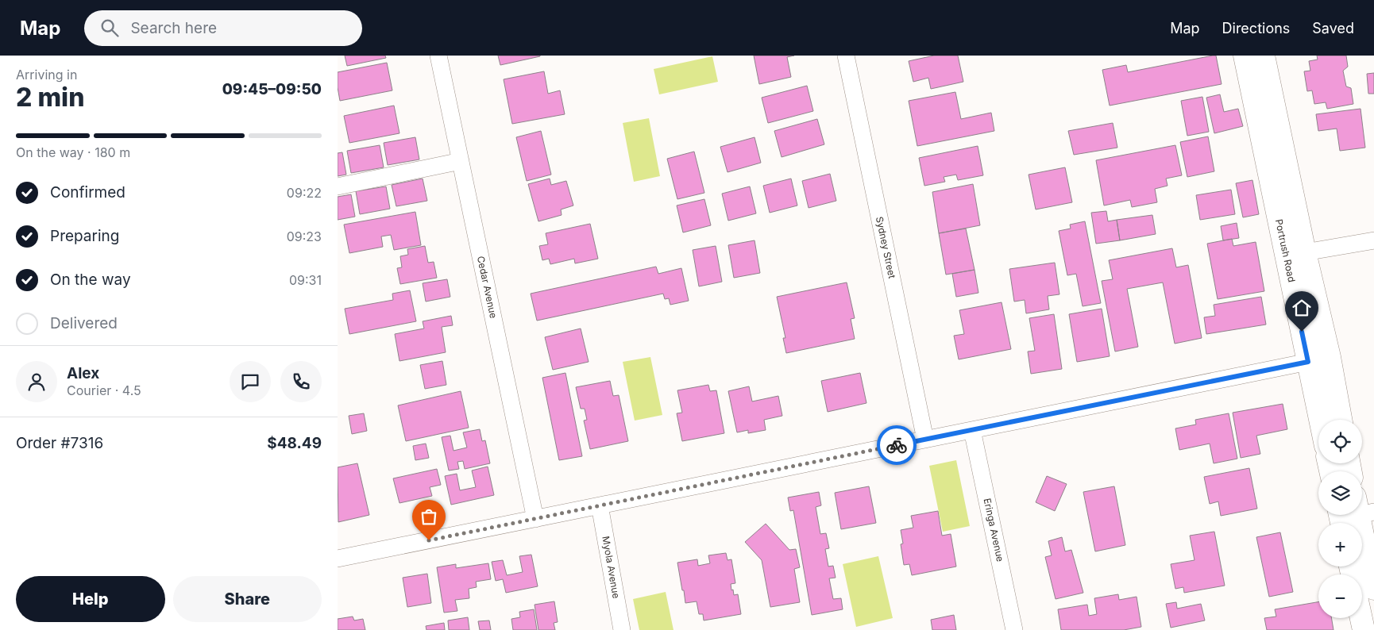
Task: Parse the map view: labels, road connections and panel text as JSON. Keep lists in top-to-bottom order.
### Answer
{
  "streets": {
    "highway": ["Portrush Road"],
    "street": [
      "Sydney Street",
      "Cedar Avenue",
      "Eringa Avenue",
      "Myola Avenue"
    ]
  },
  "page": {
    "header": "Map",
    "search": "Search here",
    "nav": ["Map", "Directions", "Saved"],
    "heading": ["2 min", "Arriving in", "09:45–09:50"],
    "panel": [
      "Alex",
      "Courier · 4.5",
      "Order #7316",
      "$48.49"
    ],
    "bar": "On the way · 180 m",
    "list": [
      ["Confirmed", "09:22"],
      ["Preparing", "09:23"],
      ["On the way", "09:31"],
      "Delivered"
    ],
    "map_buttons": ["+", "−"],
    "buttons": ["Help", "Share"]
  }
}
